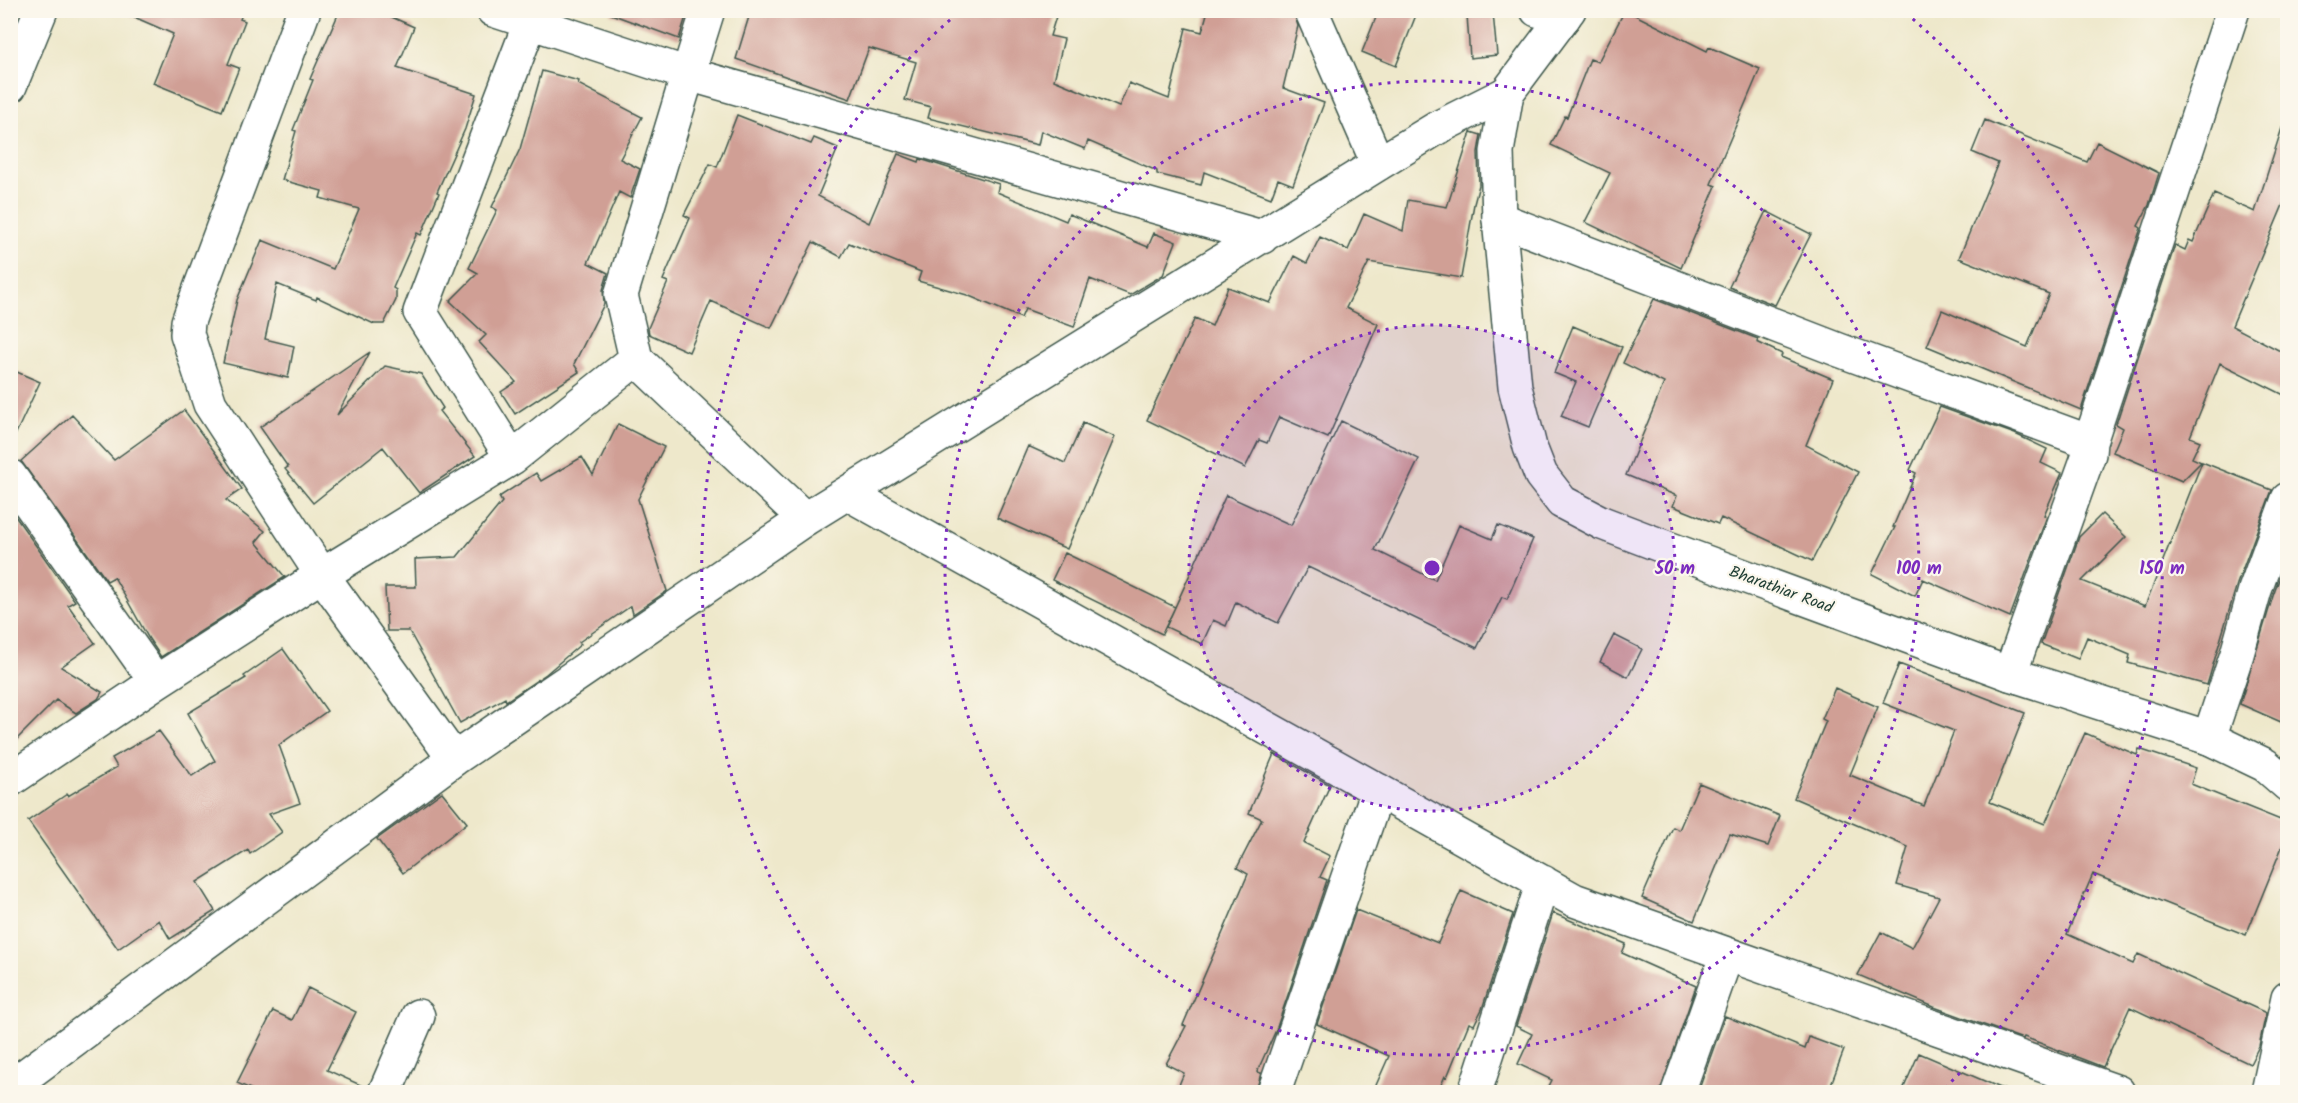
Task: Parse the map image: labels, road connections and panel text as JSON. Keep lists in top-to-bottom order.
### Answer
{
  "streets": {
    "street": ["Bharathiar Road"]
  },
  "rings": ["50 m", "100 m", "150 m"]
}
